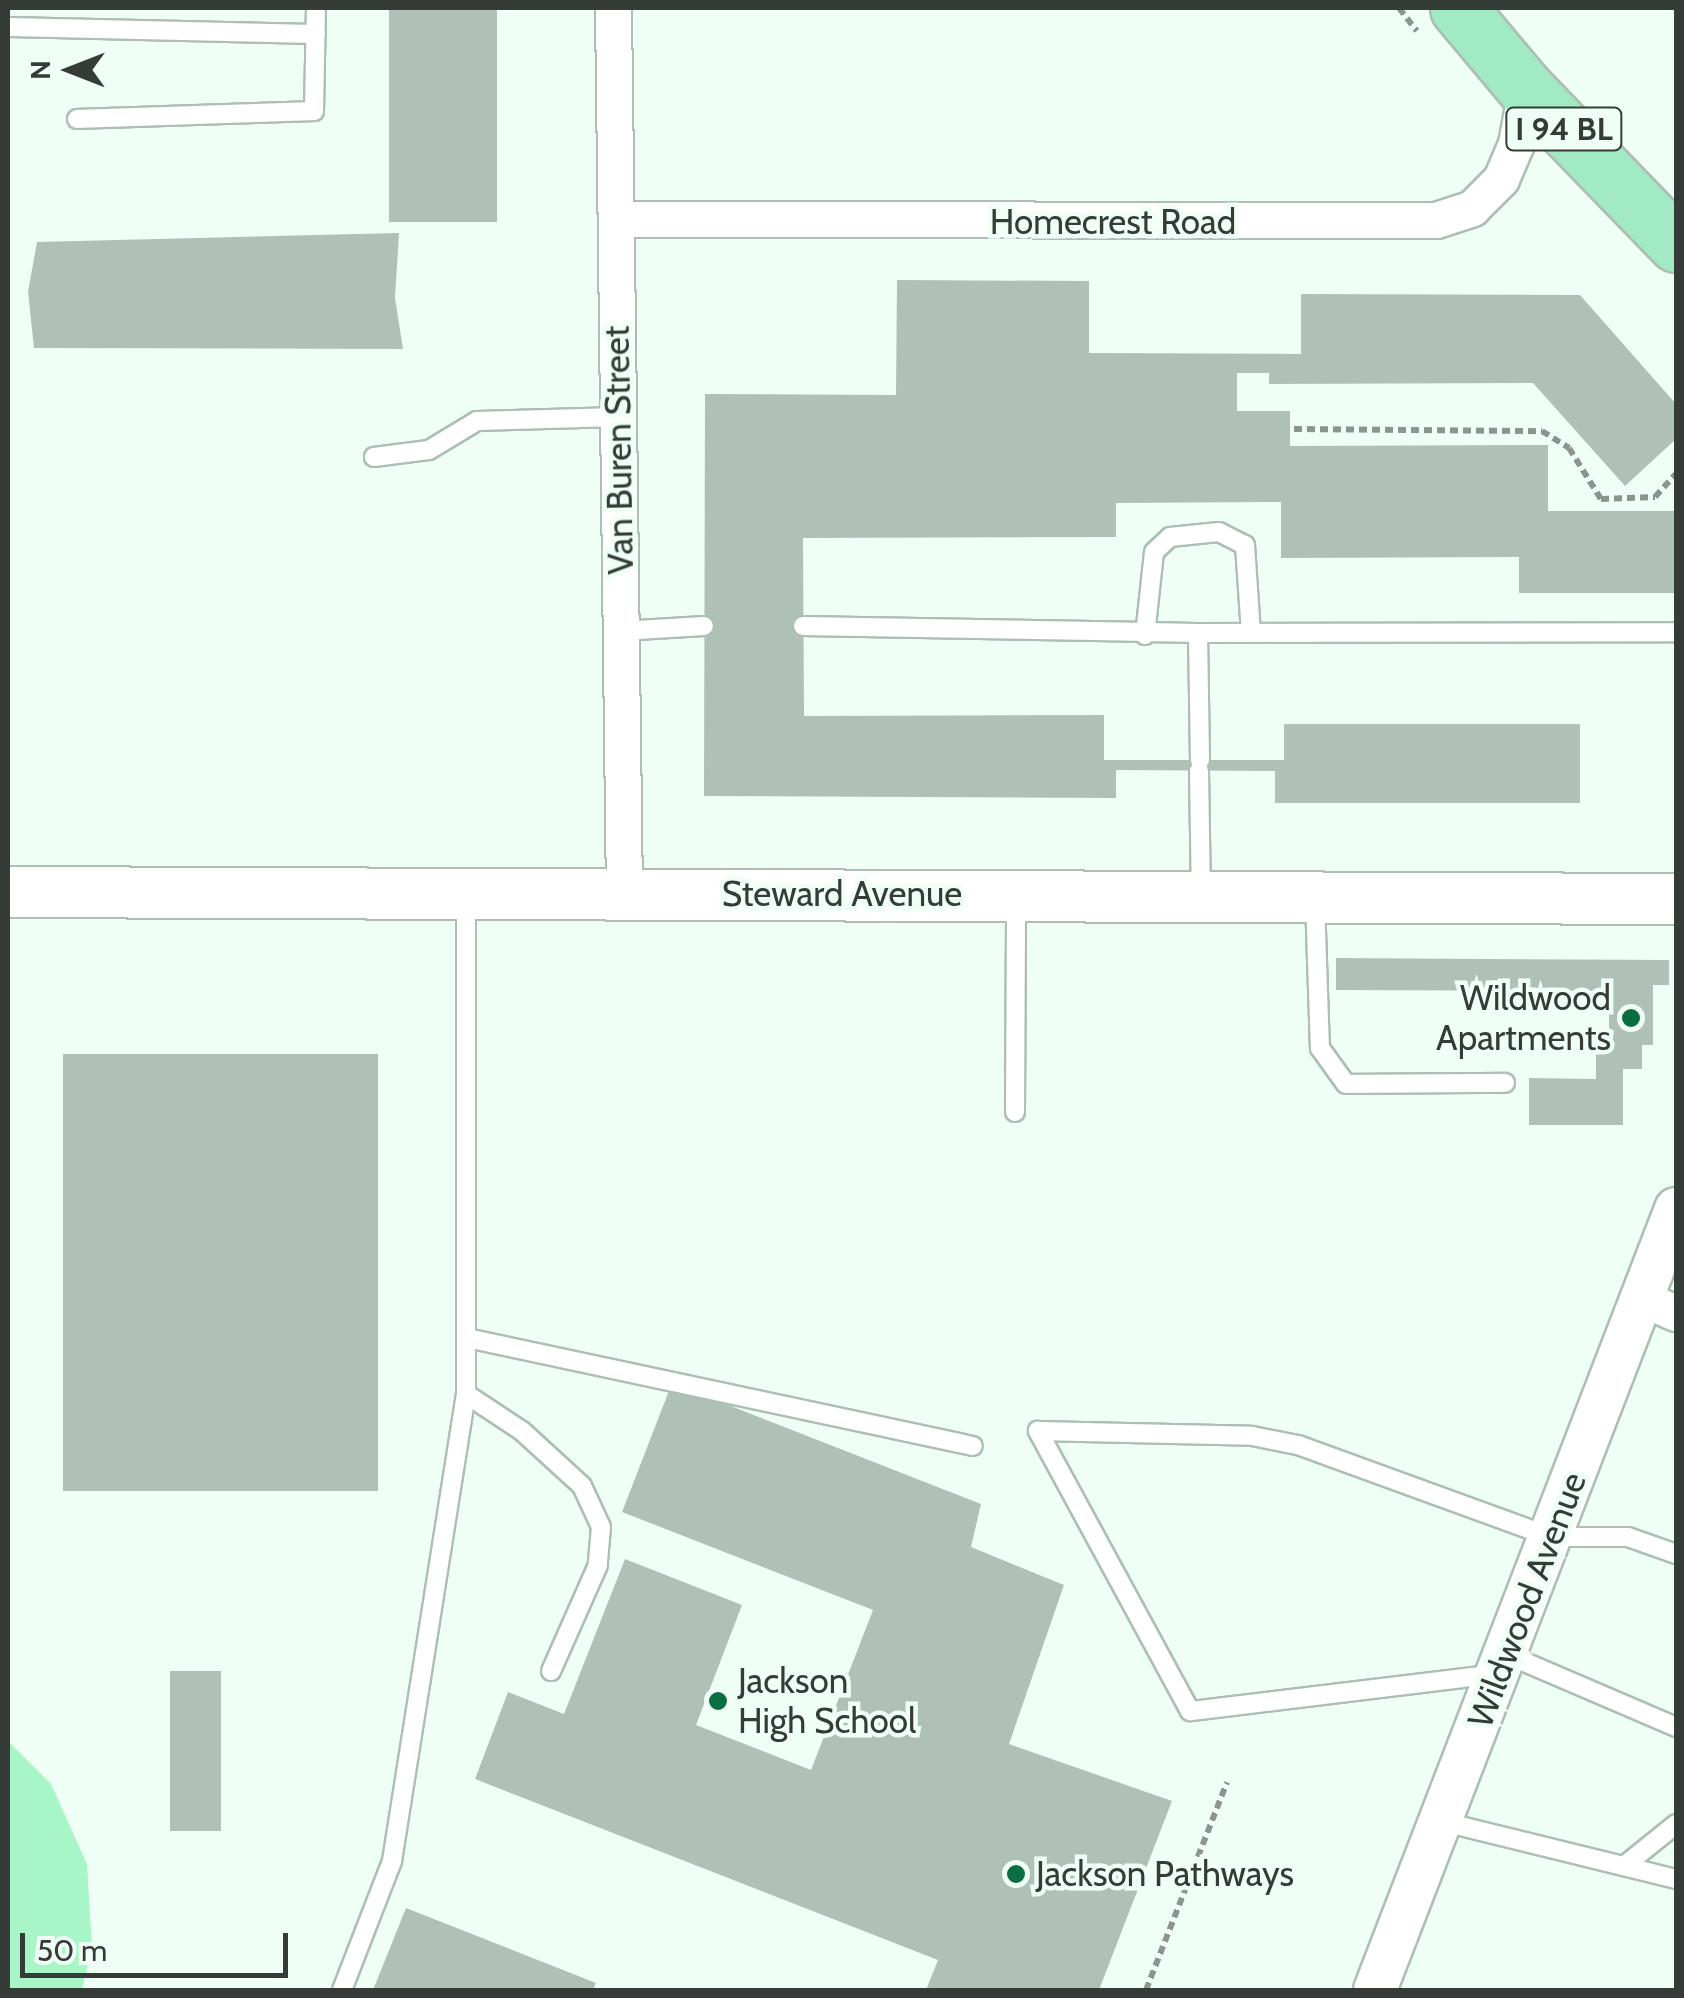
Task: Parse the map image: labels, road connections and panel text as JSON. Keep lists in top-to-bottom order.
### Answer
{
  "streets": {
    "main road": ["I 94 BL", "Steward Avenue"],
    "street": ["Homecrest Road", "Van Buren Street", "Wildwood Avenue"]
  },
  "crossings": [
    ["I 94 BL", "Homecrest Road"],
    ["Homecrest Road", "Van Buren Street"],
    ["Van Buren Street", "Steward Avenue"]
  ],
  "places": ["Wildwood Apartments", "Jackson High School", "Jackson Pathways"],
  "scale_bar": "50 m",
  "north": "left"
}
